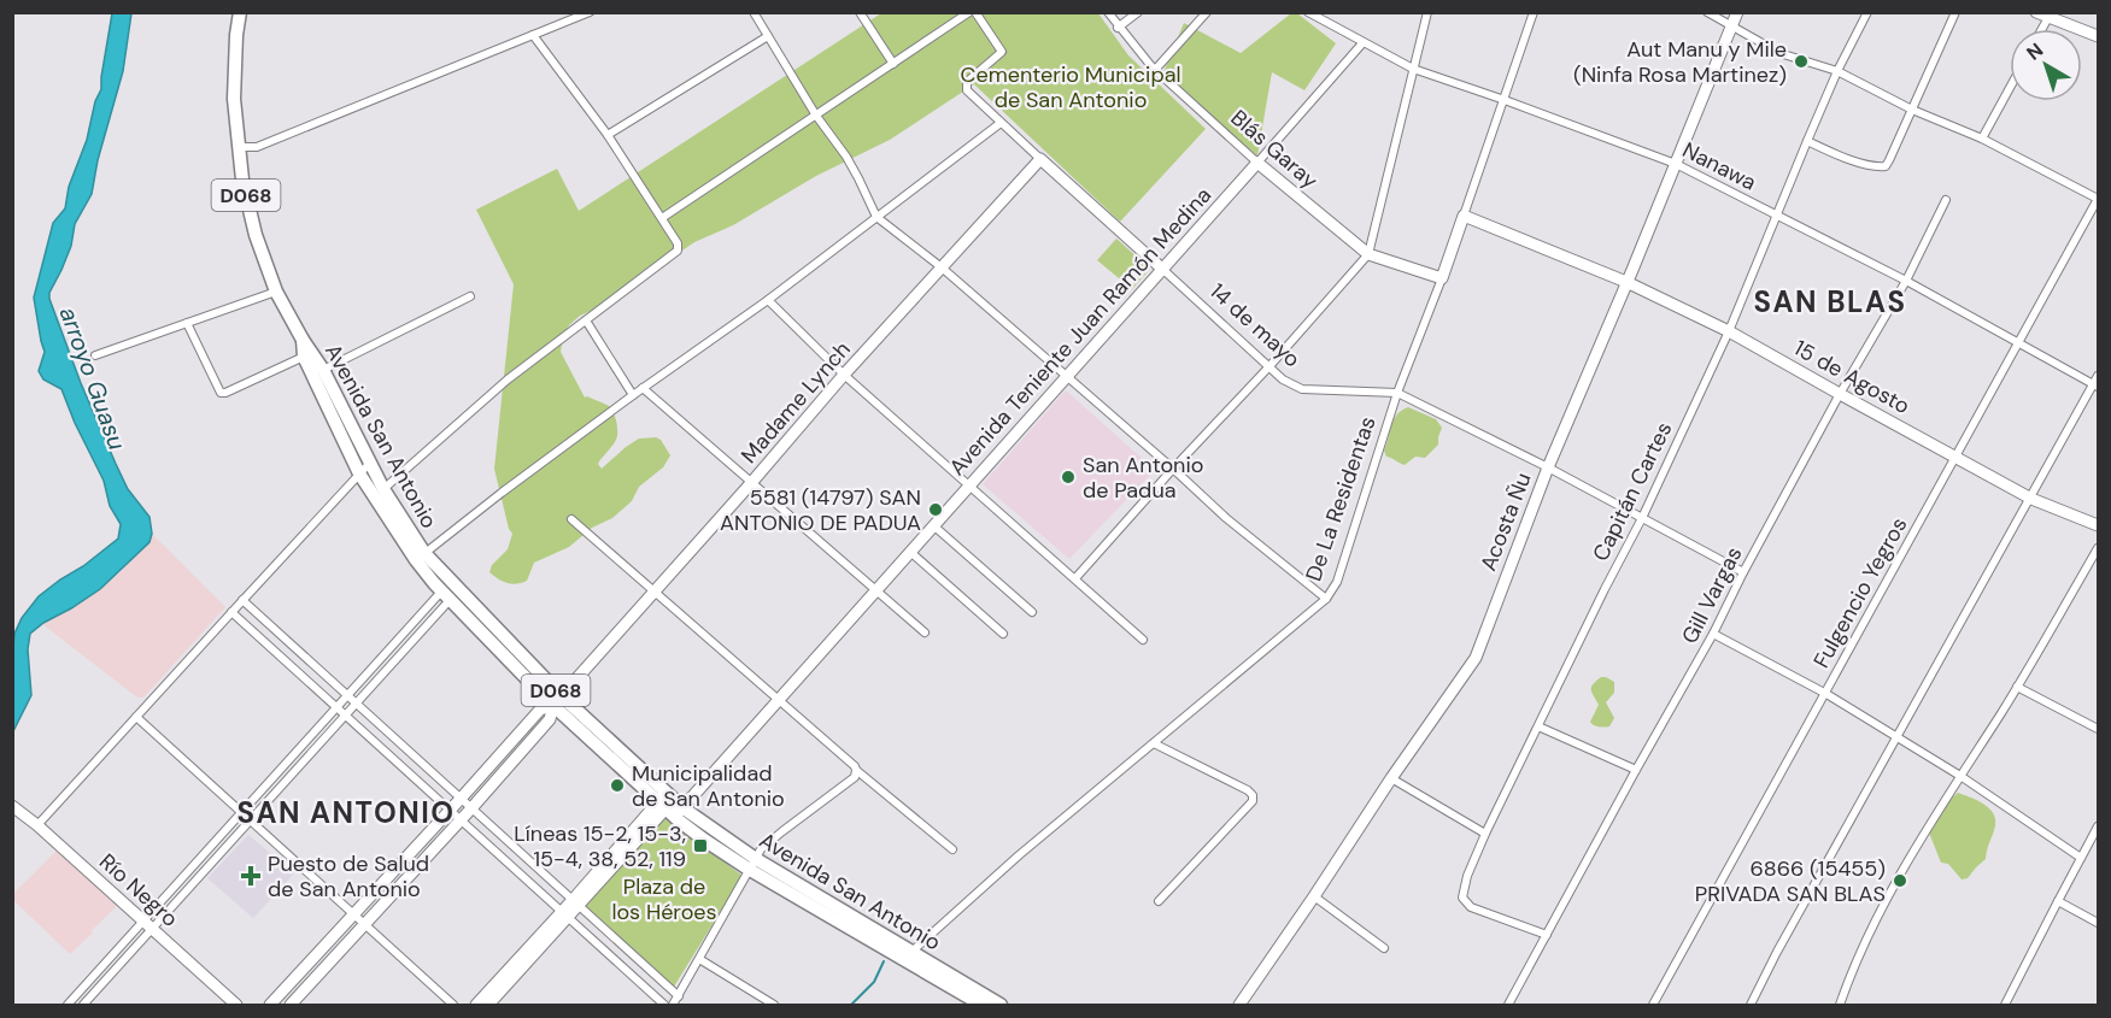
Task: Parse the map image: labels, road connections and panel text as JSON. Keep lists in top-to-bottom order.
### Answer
{
  "streets": {
    "main road": ["D068", "Avenida San Antonio"],
    "street": [
      "Blás Garay",
      "Nanawa",
      "14 de mayo",
      "Avenida Teniente Juan Ramón Medina",
      "15 de Agosto",
      "Madame Lynch",
      "Capitán Cartes",
      "De La Residentas",
      "Acosta Ñu",
      "Fulgencio Yegros",
      "Gill Vargas",
      "Río Negro"
    ]
  },
  "crossings": [
    ["Blás Garay", "Avenida Teniente Juan Ramón Medina"],
    ["Blás Garay", "De La Residentas"],
    ["Nanawa", "Avenida Teniente Juan Ramón Medina"],
    ["Nanawa", "Capitán Cartes"],
    ["Nanawa", "De La Residentas"],
    ["Nanawa", "Acosta Ñu"],
    ["Nanawa", "Fulgencio Yegros"],
    ["Nanawa", "Gill Vargas"],
    ["14 de mayo", "Avenida Teniente Juan Ramón Medina"],
    ["14 de mayo", "Madame Lynch"],
    ["14 de mayo", "Capitán Cartes"],
    ["14 de mayo", "De La Residentas"],
    ["14 de mayo", "Acosta Ñu"],
    ["14 de mayo", "Gill Vargas"],
    ["Avenida Teniente Juan Ramón Medina", "Avenida San Antonio"],
    ["15 de Agosto", "Capitán Cartes"],
    ["15 de Agosto", "De La Residentas"],
    ["15 de Agosto", "Acosta Ñu"],
    ["15 de Agosto", "Fulgencio Yegros"],
    ["15 de Agosto", "Gill Vargas"],
    ["Madame Lynch", "Avenida San Antonio"],
    ["Avenida San Antonio", "De La Residentas"],
    ["Capitán Cartes", "Gill Vargas"]
  ],
  "districts": ["SAN BLAS", "SAN ANTONIO"],
  "water": ["arroyo Guasu"],
  "parks": ["Cementerio Municipal de San Antonio", "Plaza de los Héroes"],
  "places": {
    "other": [
      "Aut Manu y Mile (Ninfa Rosa Martinez)",
      "San Antonio de Padua",
      "5581 (14797) SAN ANTONIO DE PADUA",
      "Municipalidad de San Antonio",
      "6866 (15455) PRIVADA SAN BLAS"
    ],
    "transit": ["Líneas 15-2, 15-3, 15-4, 38, 52, 119"],
    "health": ["Puesto de Salud de San Antonio"]
  },
  "north": "top left"
}
